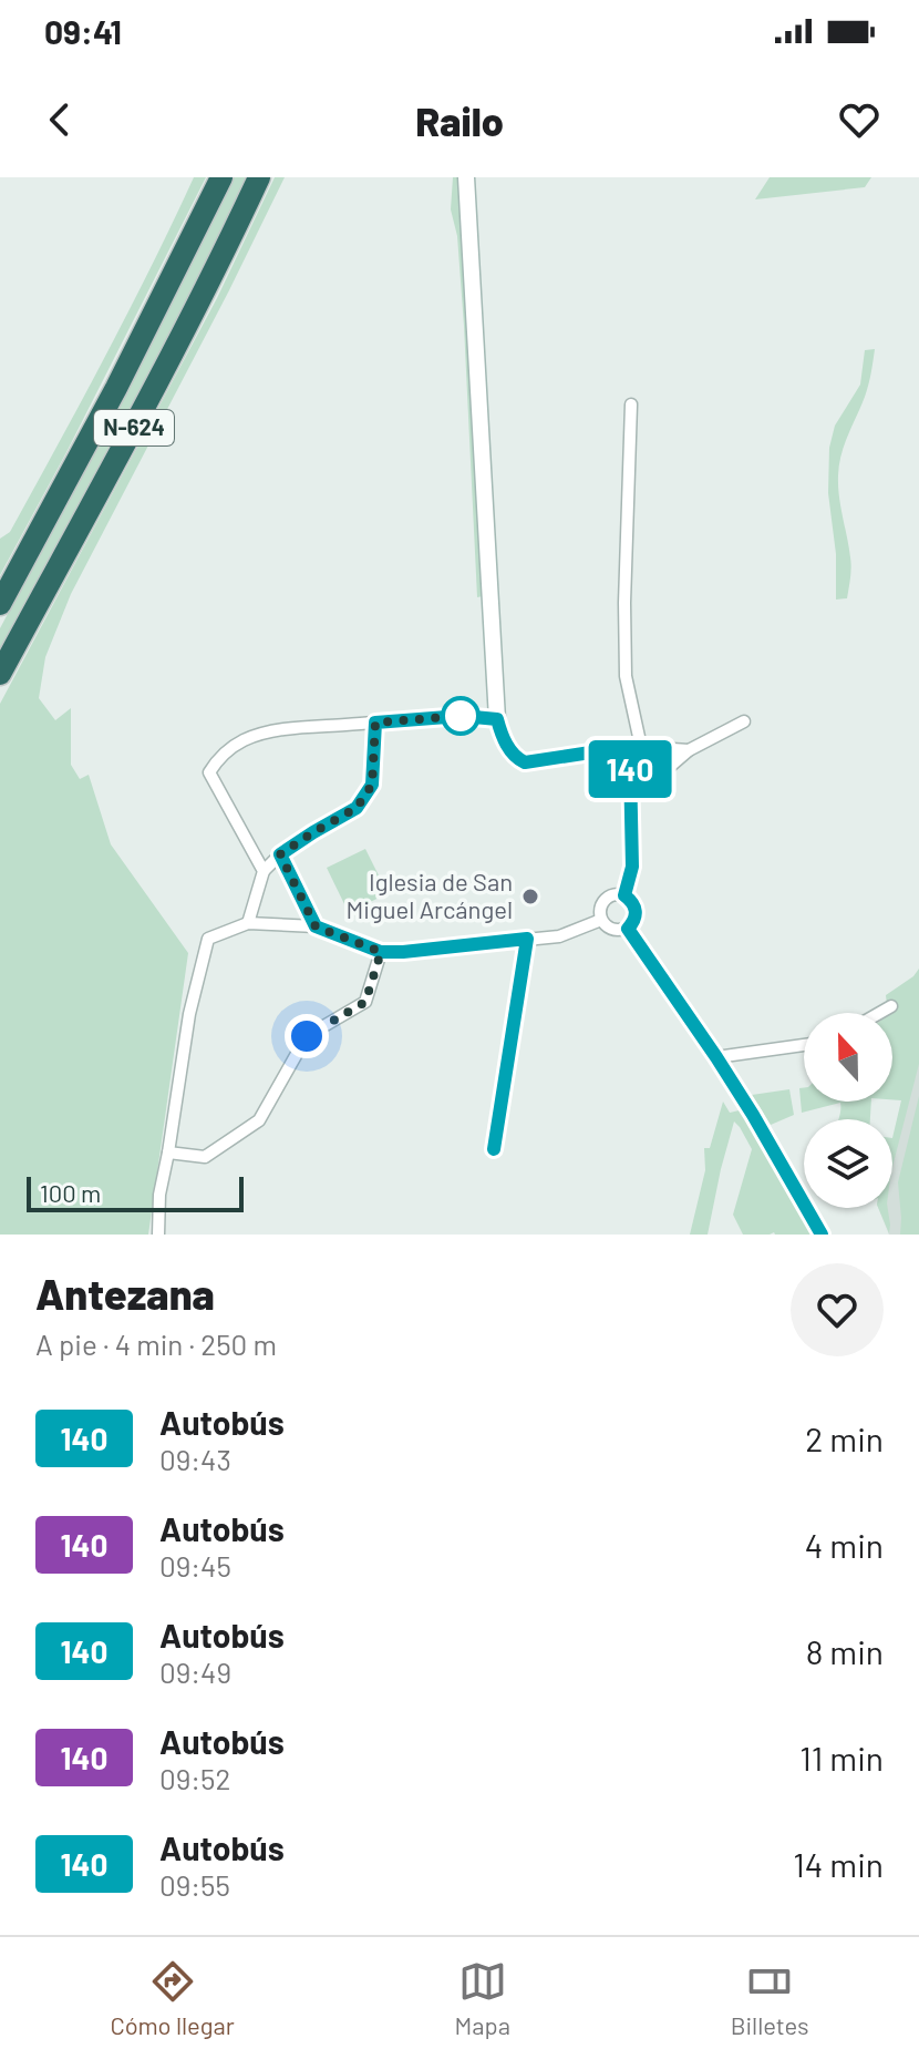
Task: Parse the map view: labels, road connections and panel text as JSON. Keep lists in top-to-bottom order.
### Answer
{
  "streets": {
    "highway": ["N-624"]
  },
  "places": ["Iglesia de San Miguel Arcángel"],
  "lines": ["bus line 140"],
  "scale_bar": "100 m",
  "north": "top",
  "page": {
    "status": "09:41",
    "header": "Railo",
    "on_map": "140",
    "scale": "100 m",
    "heading": ["Antezana", "A pie · 4 min · 250 m"],
    "list": [
      {
        "mark": "140",
        "name": "Autobús",
        "note": "09:43",
        "value": "2 min"
      },
      {
        "mark": "140",
        "name": "Autobús",
        "note": "09:45",
        "value": "4 min"
      },
      {
        "mark": "140",
        "name": "Autobús",
        "note": "09:49",
        "value": "8 min"
      },
      {
        "mark": "140",
        "name": "Autobús",
        "note": "09:52",
        "value": "11 min"
      },
      {
        "mark": "140",
        "name": "Autobús",
        "note": "09:55",
        "value": "14 min"
      }
    ],
    "tabs": ["Cómo llegar", "Mapa", "Billetes"]
  }
}
